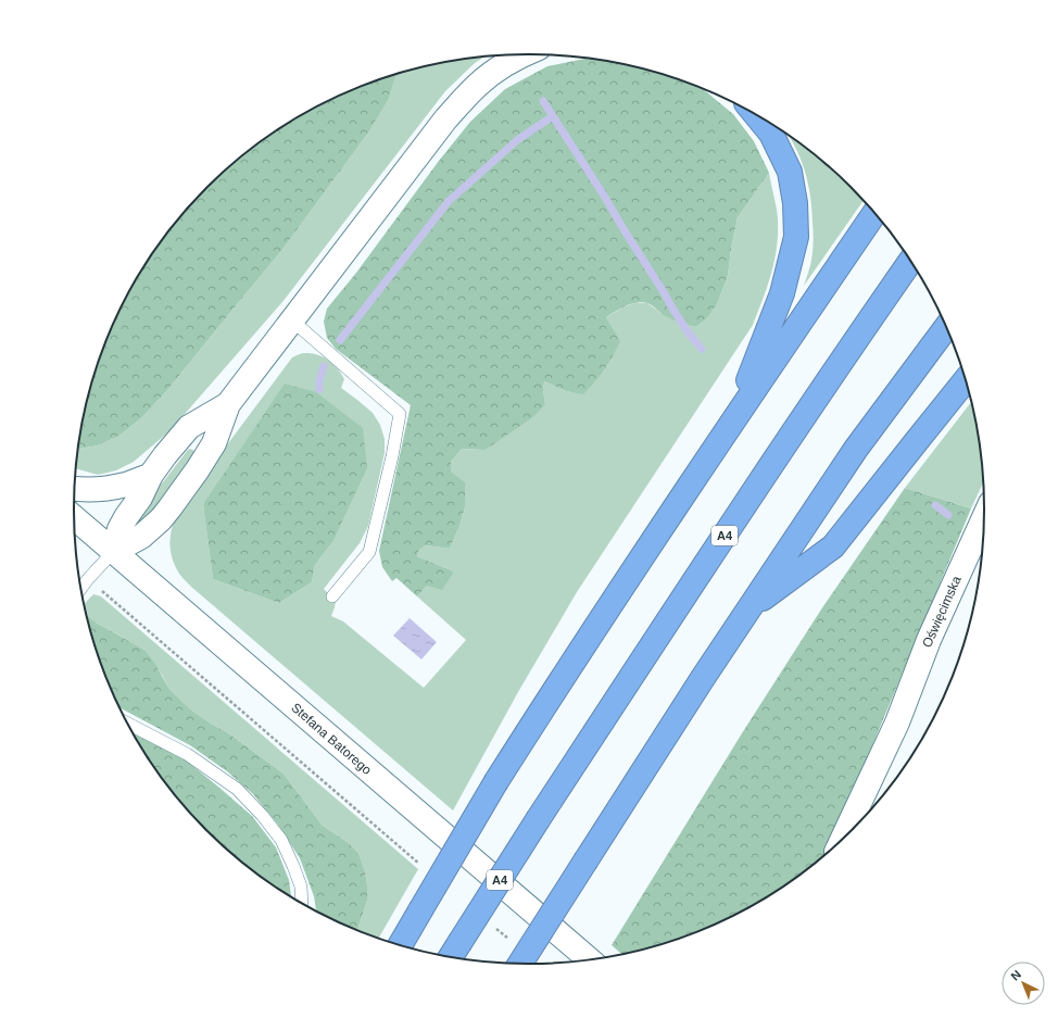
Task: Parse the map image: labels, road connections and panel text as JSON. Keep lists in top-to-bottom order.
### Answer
{
  "streets": {
    "highway": ["A4"],
    "street": ["Oświęcimska", "Stefana Batorego"]
  },
  "north": "top left"
}
